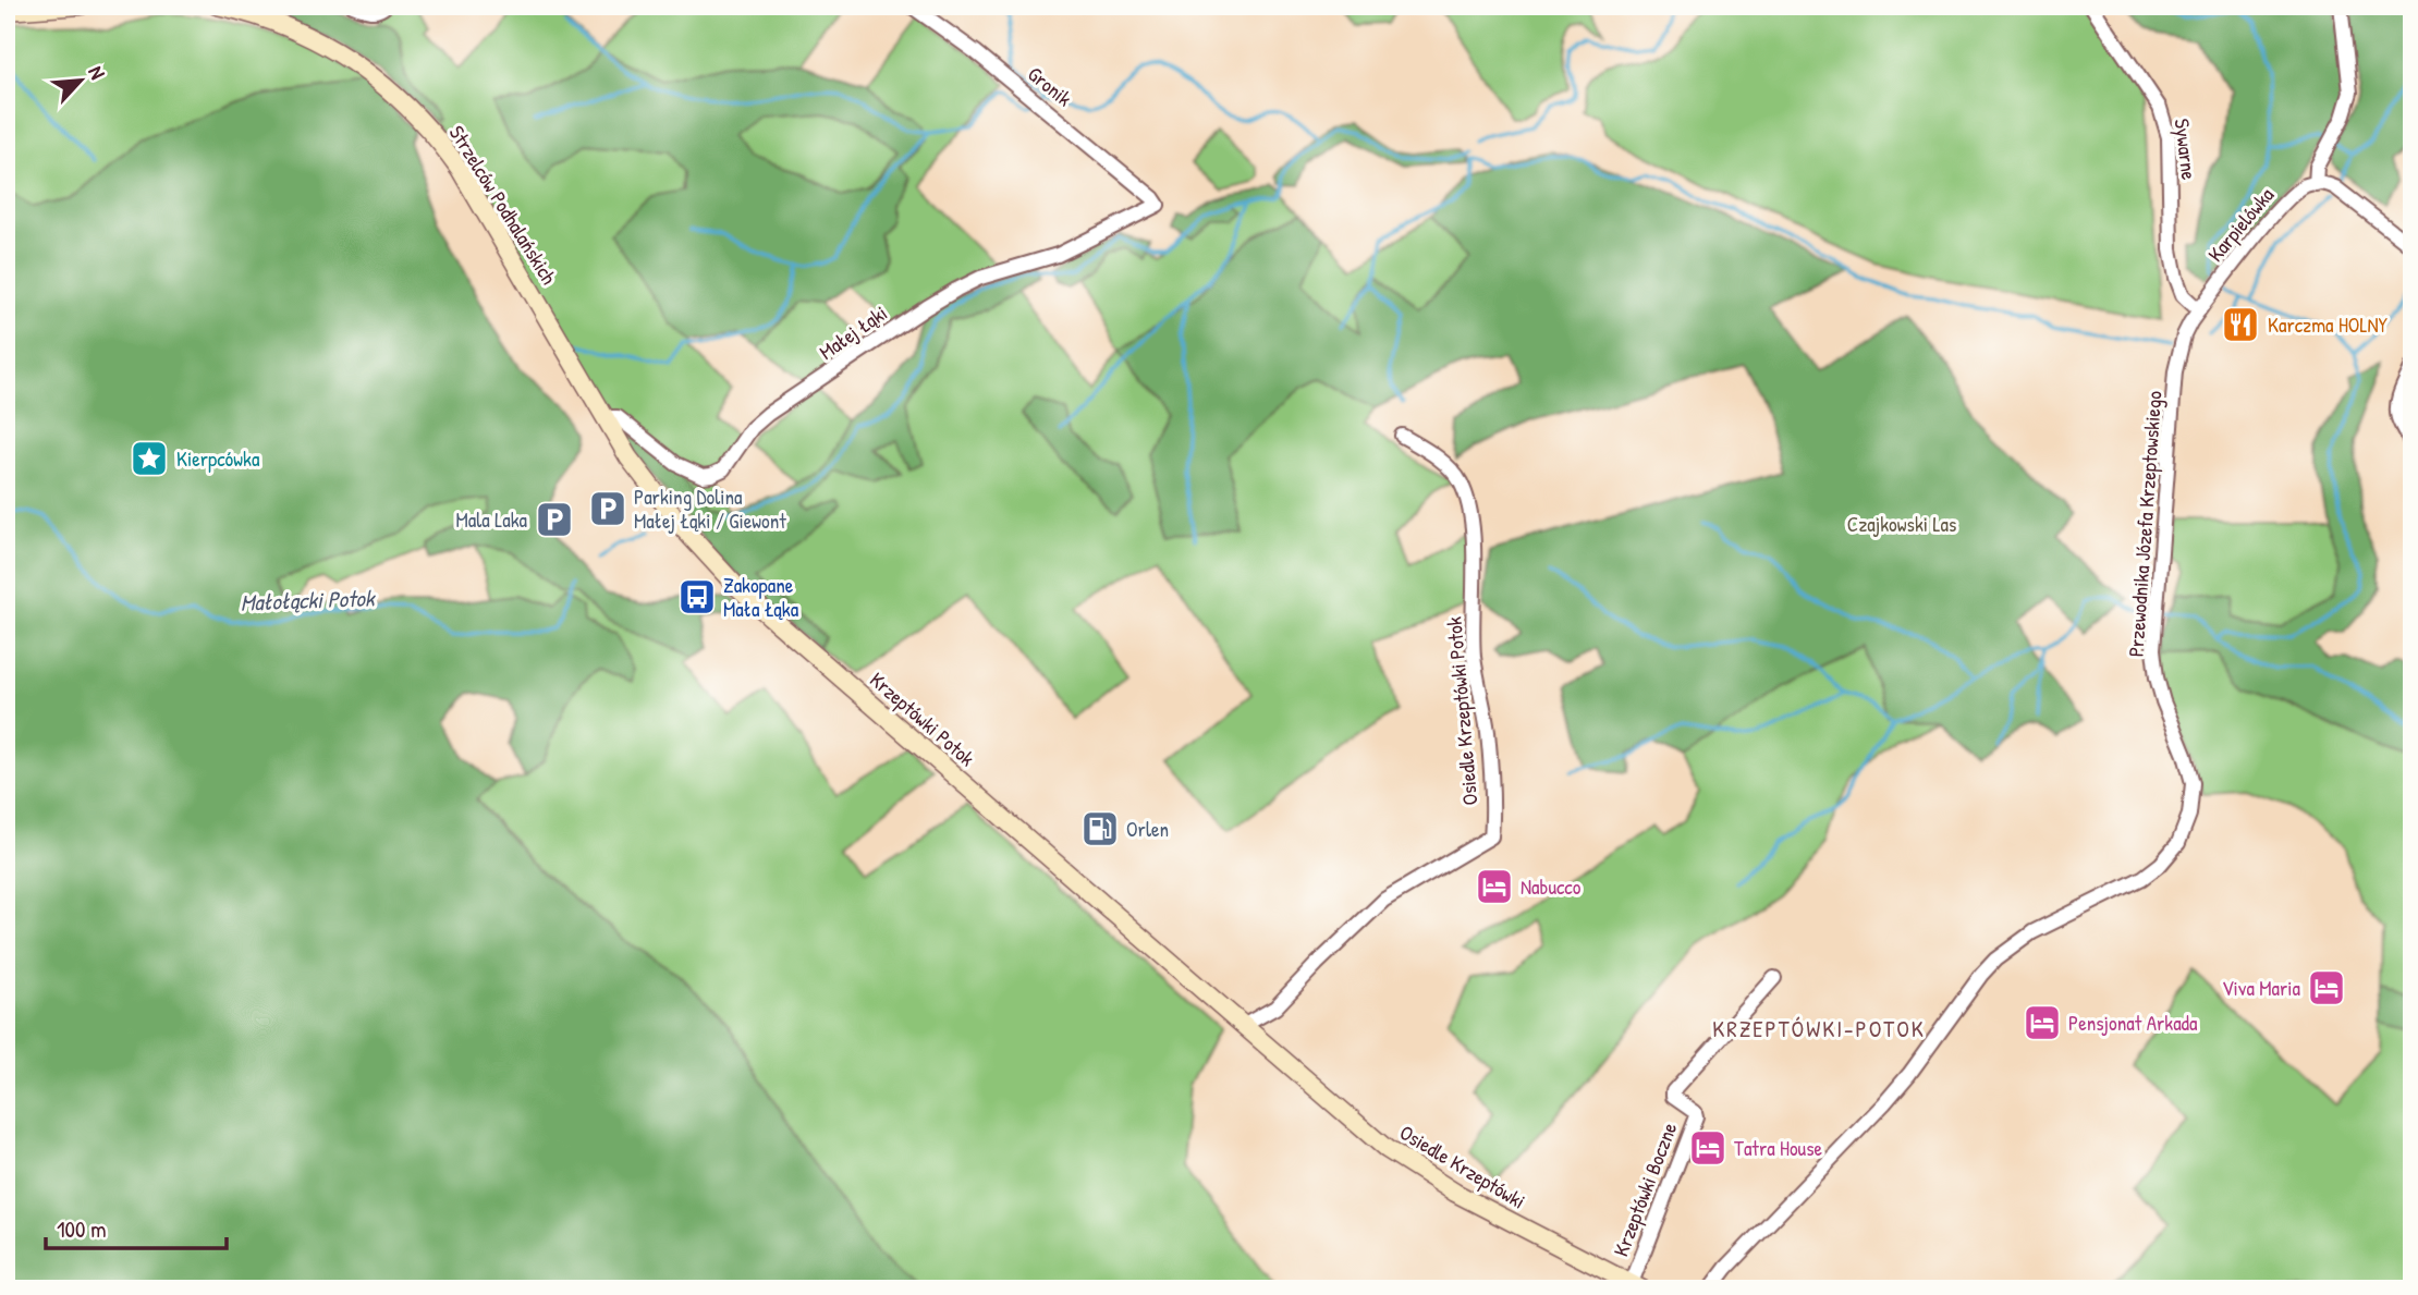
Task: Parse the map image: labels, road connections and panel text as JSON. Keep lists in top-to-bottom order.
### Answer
{
  "streets": {
    "main road": ["Strzelców Podhalańskich", "Krzeptówki Potok", "Osiedle Krzeptówki"],
    "street": [
      "Gronik",
      "Sywarne",
      "Karpielówka",
      "Małej Łąki",
      "Przewodnika Józefa Krzeptowskiego",
      "Osiedle Krzeptówki Potok",
      "Krzeptówki Boczne"
    ]
  },
  "crossings": [
    ["Gronik", "Małej Łąki"],
    ["Sywarne", "Karpielówka"],
    ["Strzelców Podhalańskich", "Małej Łąki"],
    ["Strzelców Podhalańskich", "Krzeptówki Potok"],
    ["Karpielówka", "Przewodnika Józefa Krzeptowskiego"],
    ["Małej Łąki", "Krzeptówki Potok"],
    ["Osiedle Krzeptówki Potok", "Krzeptówki Potok"],
    ["Osiedle Krzeptówki Potok", "Osiedle Krzeptówki"],
    ["Krzeptówki Potok", "Osiedle Krzeptówki"],
    ["Osiedle Krzeptówki", "Krzeptówki Boczne"]
  ],
  "districts": ["KRZEPTÓWKI-POTOK"],
  "water": ["Małołącki Potok"],
  "parks": ["Czajkowski Las"],
  "places": {
    "restaurant": ["Karczma HOLNY"],
    "place": ["Kierpcówka"],
    "parking": ["Parking Dolina Małej Łąki / Giewont", "Mala Laka"],
    "bus stop": ["Zakopane Mała Łąka"],
    "fuel station": ["Orlen"],
    "hotel": [
      "Nabucco",
      "Viva Maria",
      "Pensjonat Arkada",
      "Tatra House"
    ]
  },
  "scale_bar": "100 m",
  "north": "top right"
}
